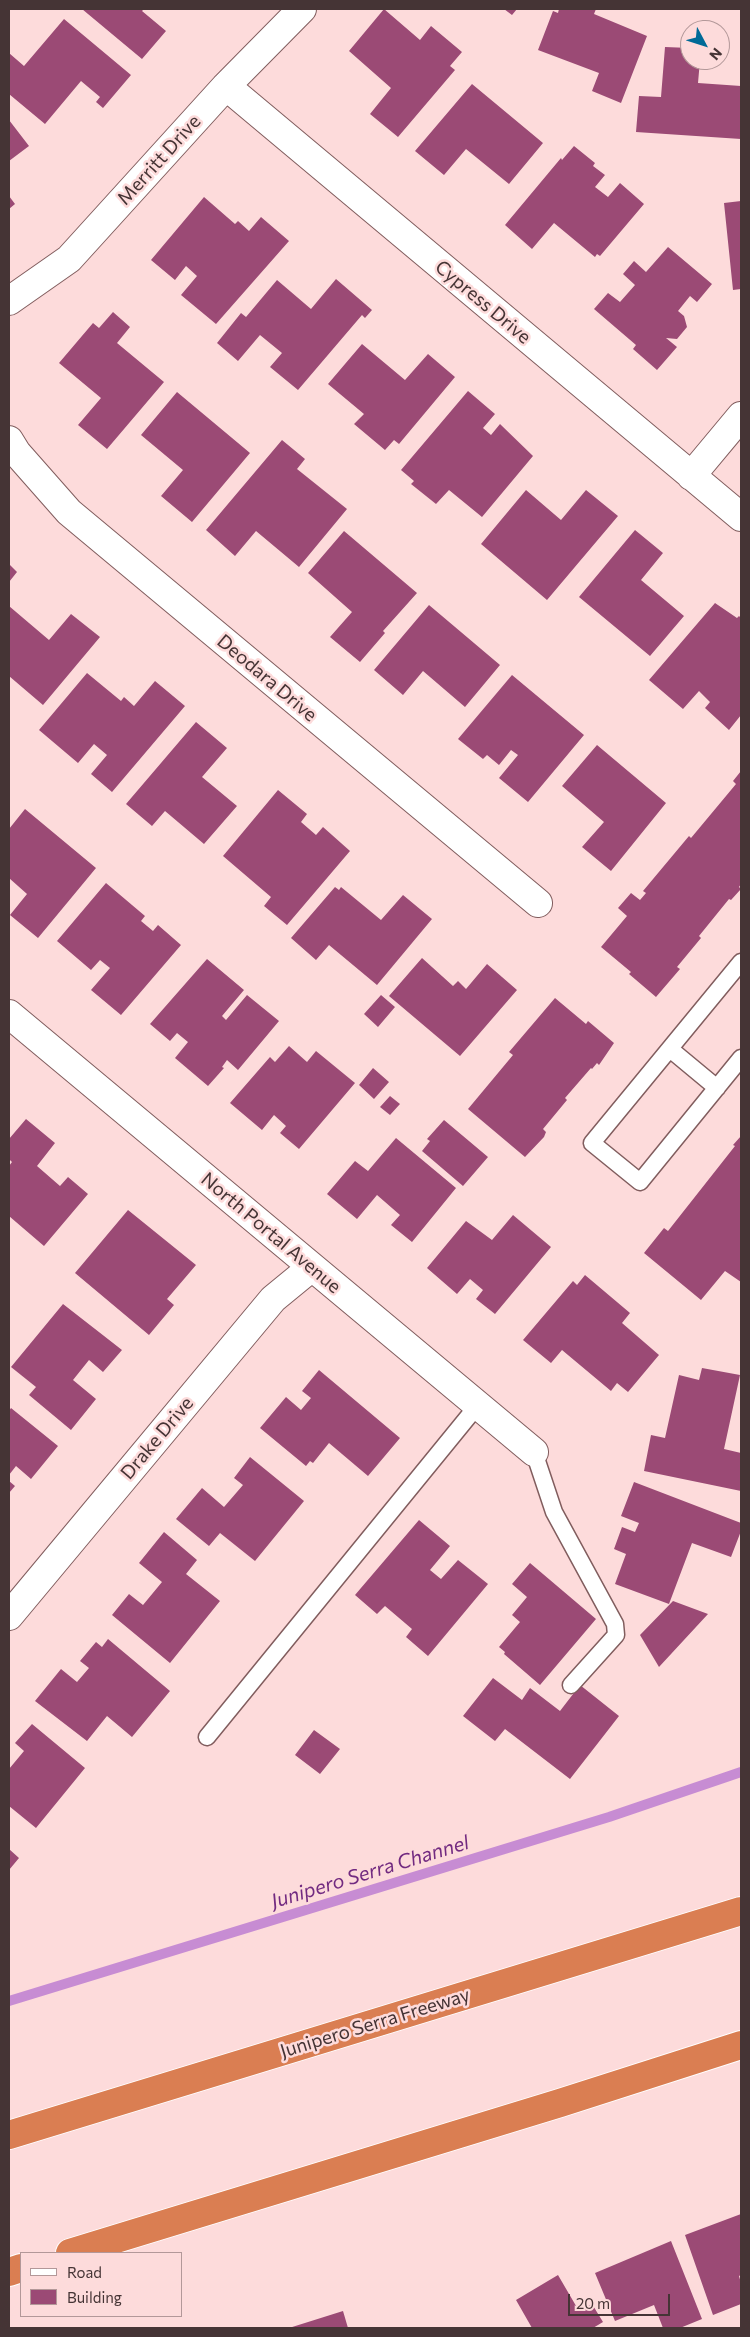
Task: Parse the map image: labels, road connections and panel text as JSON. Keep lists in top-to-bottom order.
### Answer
{
  "streets": {
    "highway": ["Junipero Serra Freeway"],
    "street": [
      "Merritt Drive",
      "Cypress Drive",
      "Deodara Drive",
      "North Portal Avenue",
      "Drake Drive"
    ]
  },
  "crossings": [
    ["Merritt Drive", "Cypress Drive"],
    ["North Portal Avenue", "Drake Drive"]
  ],
  "water": ["Junipero Serra Channel"],
  "legend": ["Road", "Building"],
  "scale_bar": "20 m",
  "north": "bottom right"
}
